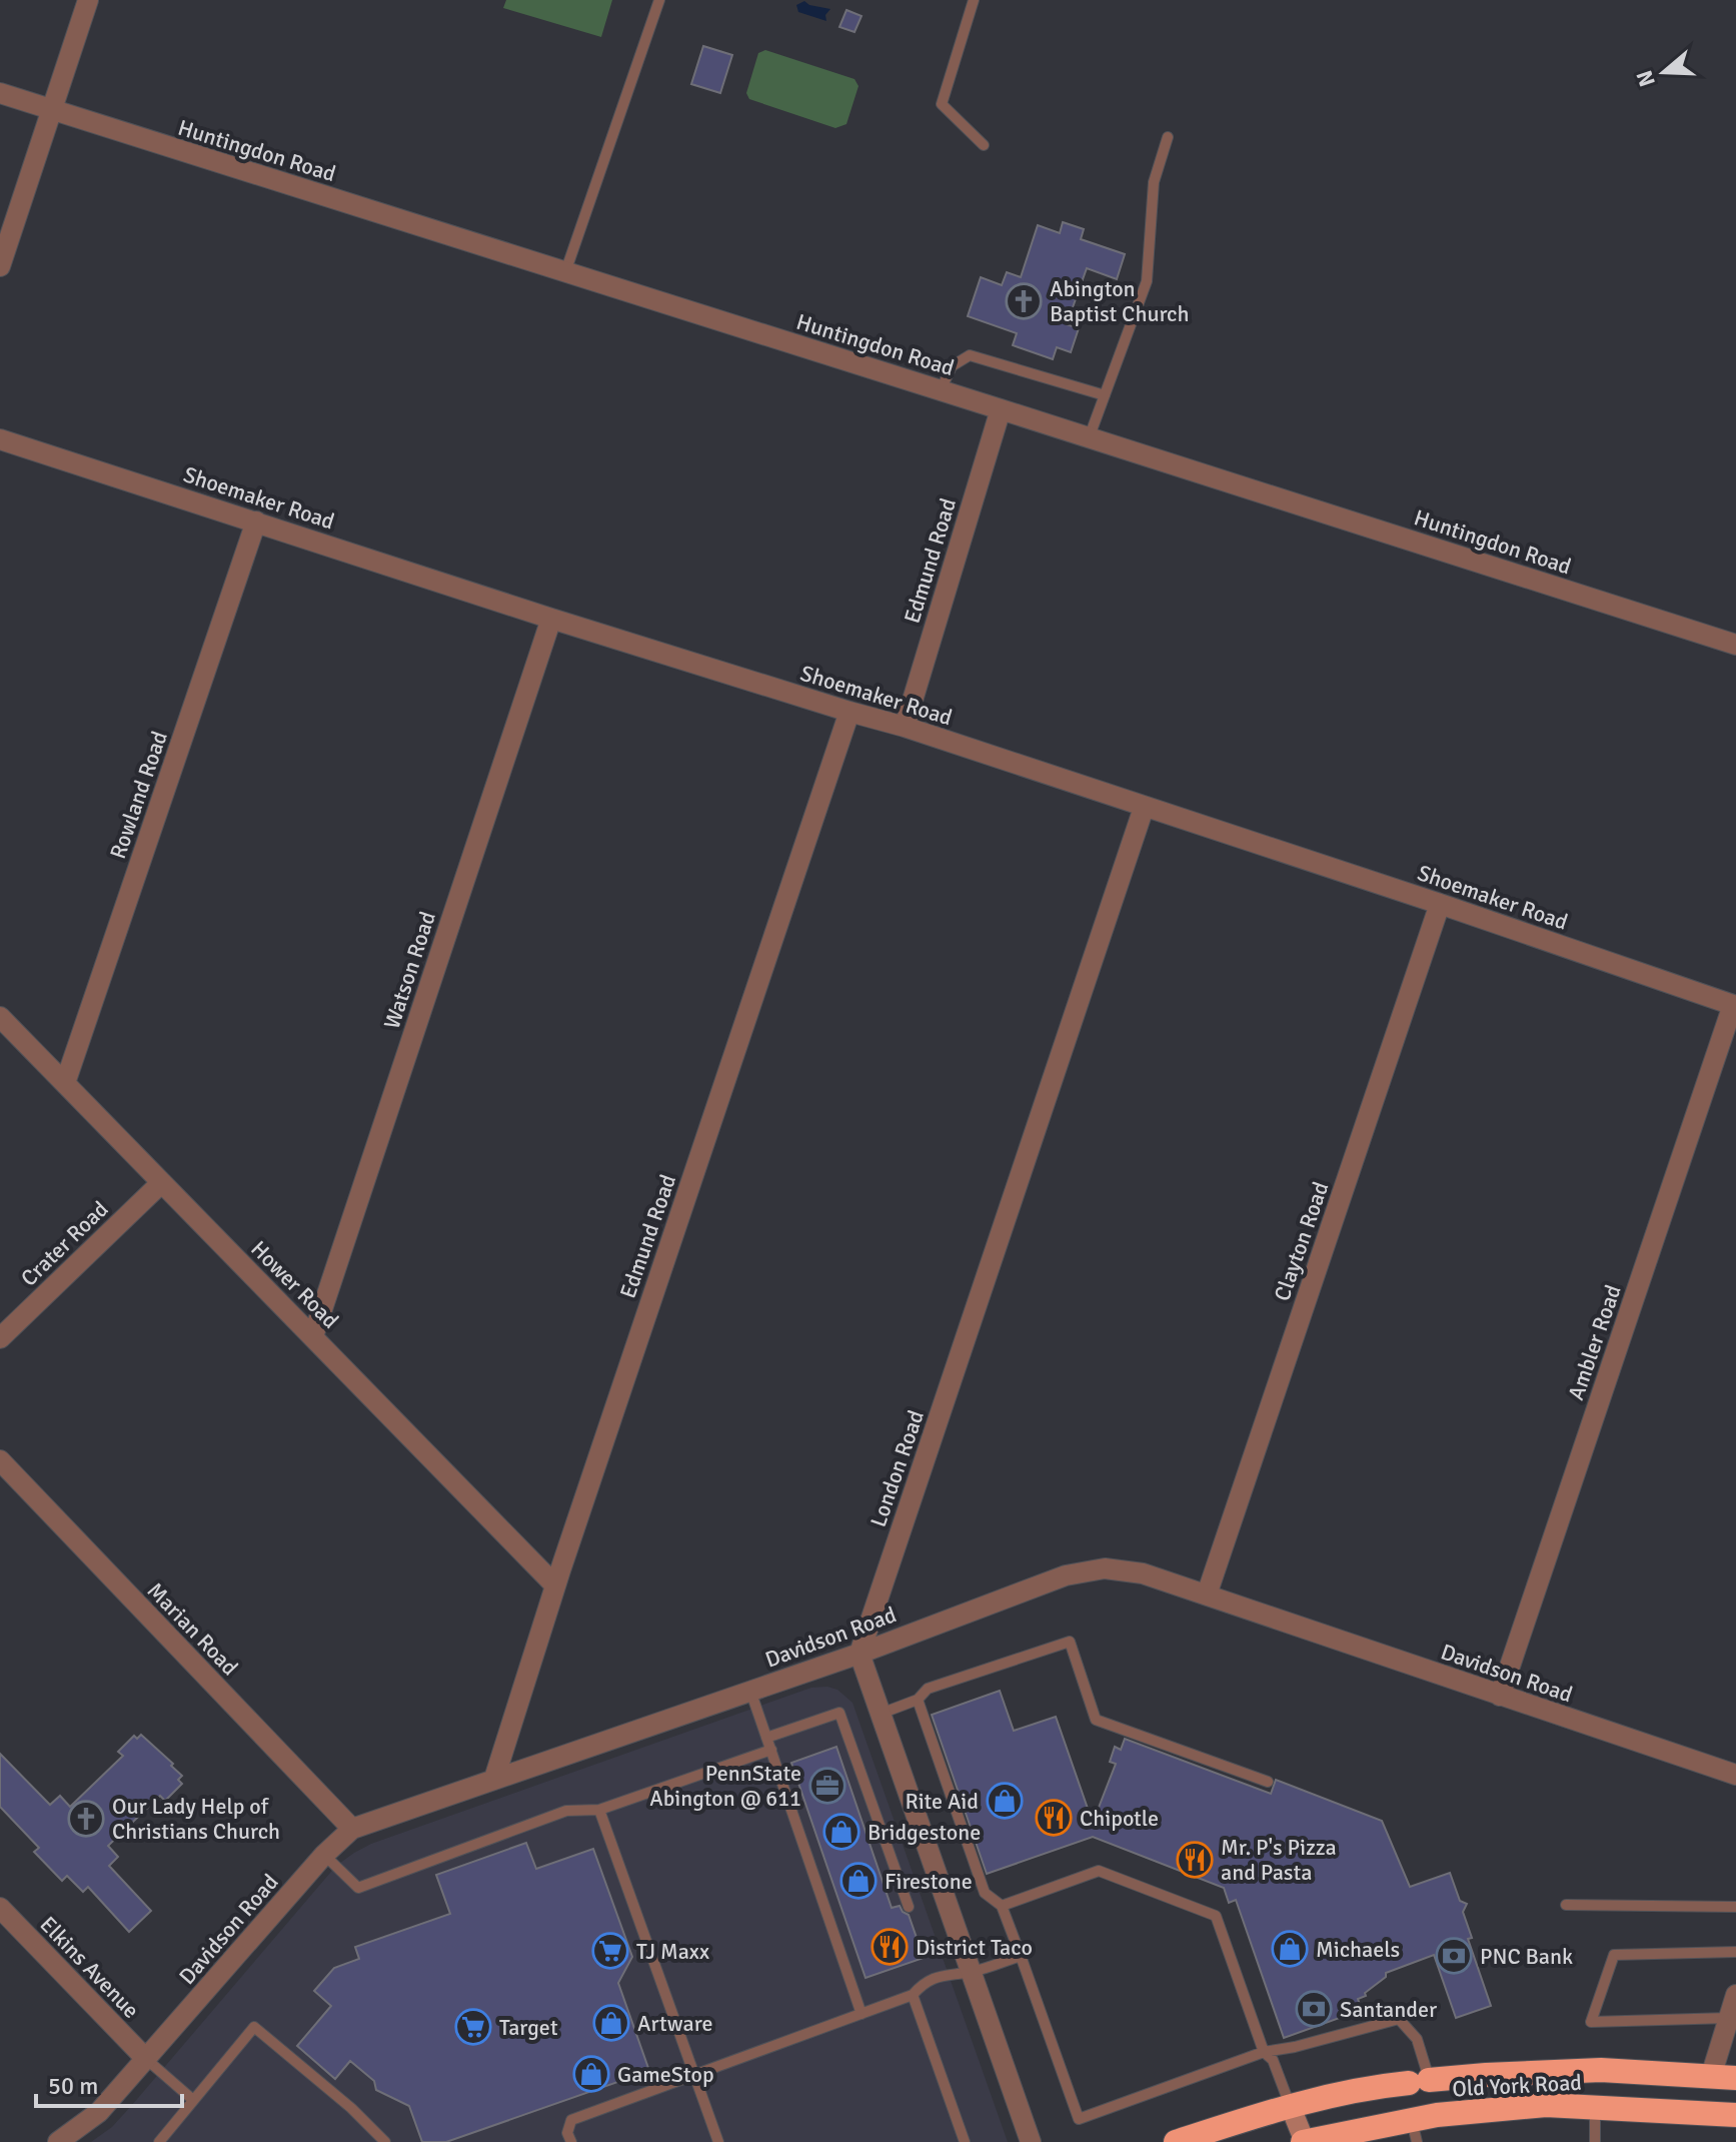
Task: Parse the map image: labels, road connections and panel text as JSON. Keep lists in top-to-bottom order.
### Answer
{
  "streets": {
    "highway": ["Old York Road"],
    "street": [
      "Huntingdon Road",
      "Shoemaker Road",
      "Edmund Road",
      "Rowland Road",
      "Watson Road",
      "Clayton Road",
      "Crater Road",
      "Hower Road",
      "Ambler Road",
      "London Road",
      "Marian Road",
      "Davidson Road",
      "Elkins Avenue"
    ]
  },
  "crossings": [
    ["Huntingdon Road", "Edmund Road"],
    ["Shoemaker Road", "Edmund Road"],
    ["Shoemaker Road", "Rowland Road"],
    ["Shoemaker Road", "Watson Road"],
    ["Shoemaker Road", "Clayton Road"],
    ["Shoemaker Road", "Ambler Road"],
    ["Shoemaker Road", "London Road"],
    ["Edmund Road", "Hower Road"],
    ["Edmund Road", "Davidson Road"],
    ["Rowland Road", "Hower Road"],
    ["Watson Road", "Hower Road"],
    ["Clayton Road", "Davidson Road"],
    ["Crater Road", "Hower Road"],
    ["Ambler Road", "Davidson Road"],
    ["London Road", "Davidson Road"],
    ["Marian Road", "Davidson Road"],
    ["Davidson Road", "Elkins Avenue"]
  ],
  "places": {
    "church": ["Abington Baptist Church", "Our Lady Help of Christians Church"],
    "office": ["PennState Abington @ 611"],
    "shop": [
      "Rite Aid",
      "Bridgestone",
      "Firestone",
      "Michaels",
      "Artware",
      "GameStop"
    ],
    "restaurant": ["Chipotle", "Mr. P's Pizza and Pasta", "District Taco"],
    "supermarket": ["TJ Maxx", "Target"],
    "bank": ["PNC Bank", "Santander"]
  },
  "scale_bar": "50 m",
  "north": "left"
}
